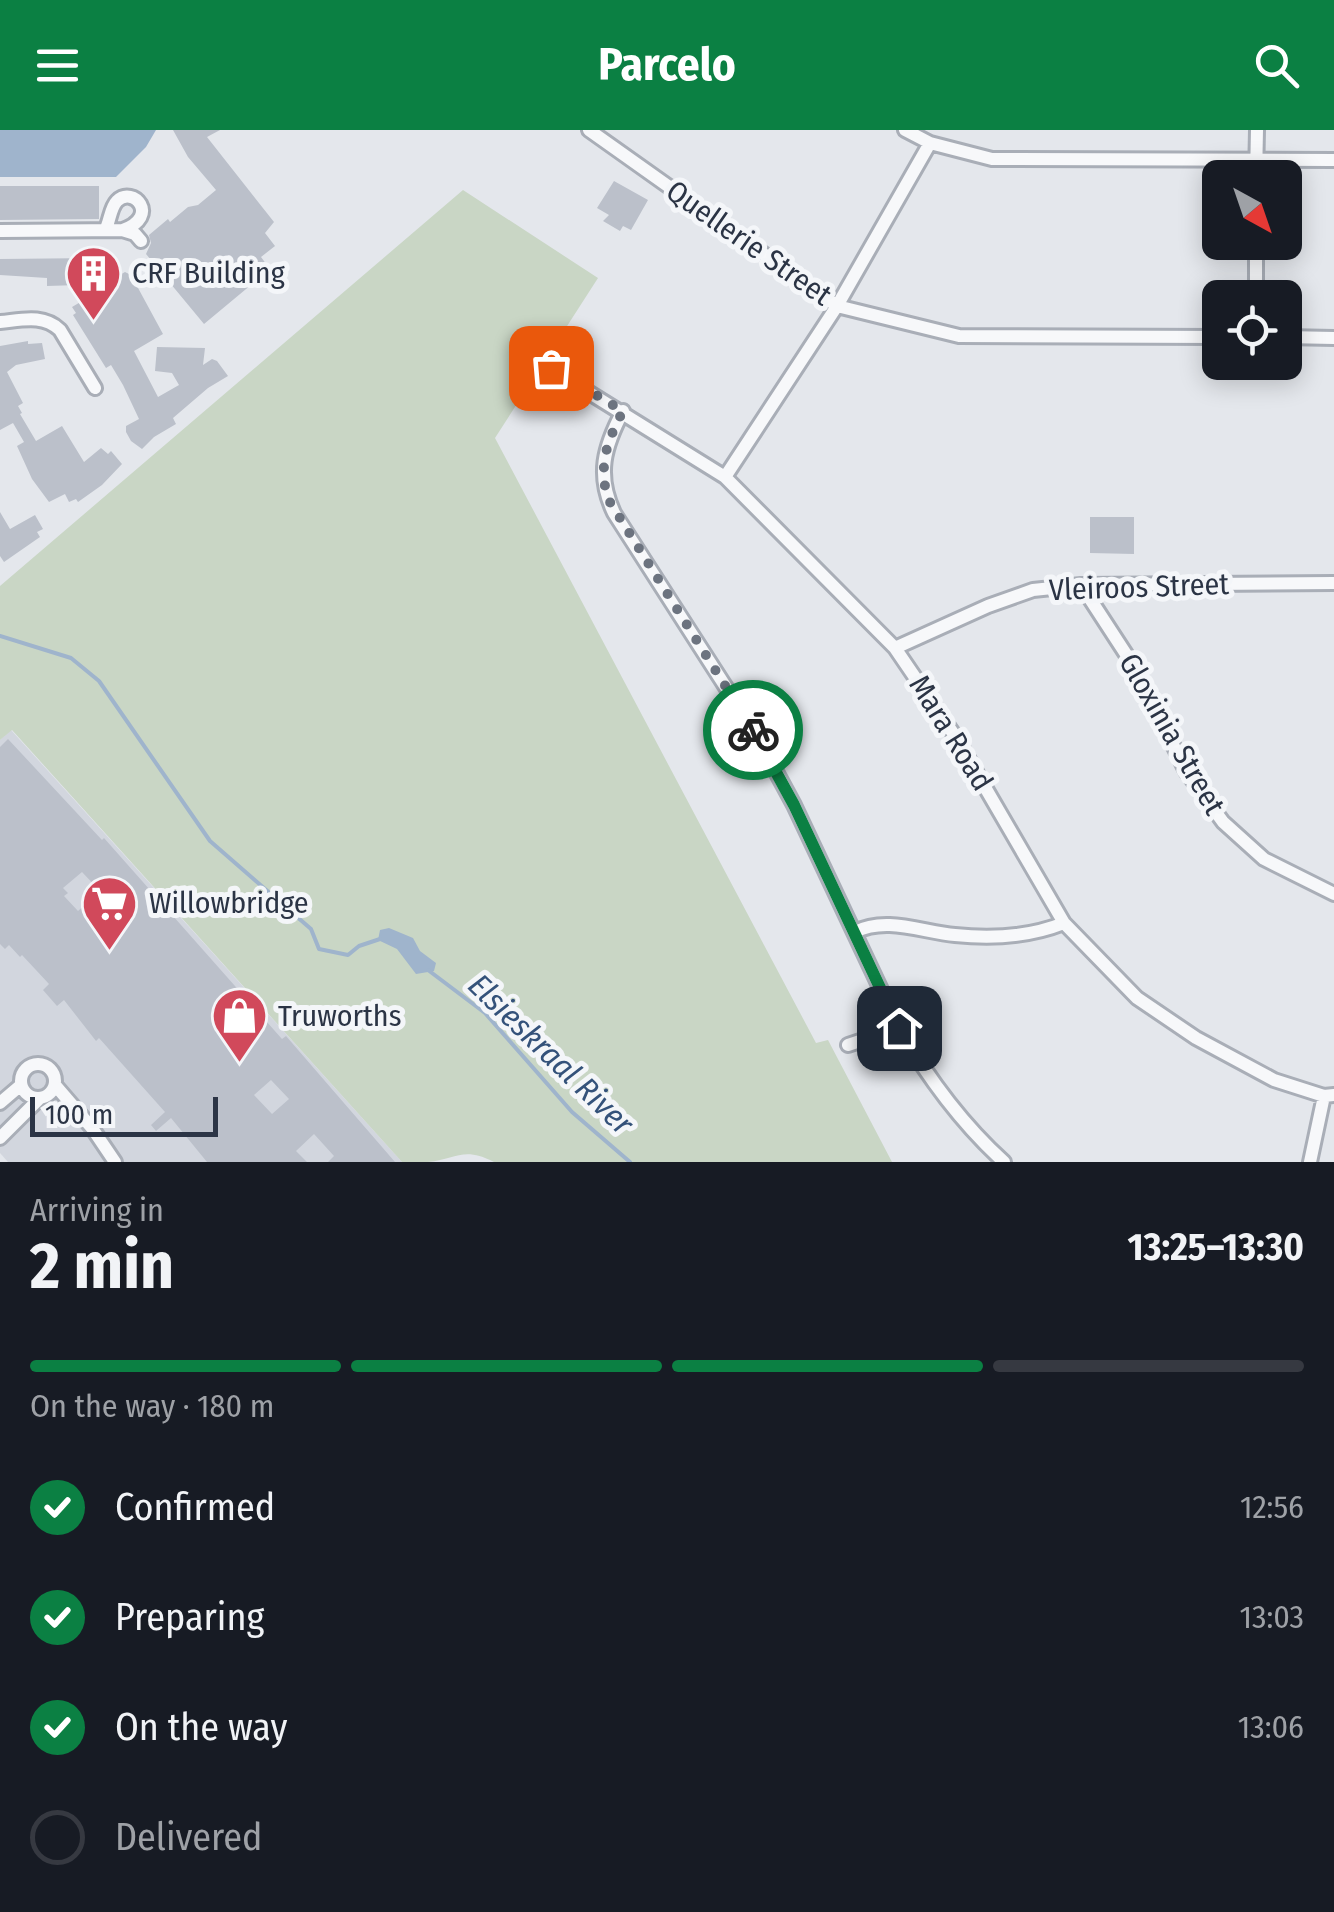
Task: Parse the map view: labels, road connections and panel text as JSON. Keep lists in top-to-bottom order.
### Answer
{
  "streets": {
    "street": [
      "Quellerie Street",
      "Vleiroos Street",
      "Mara Road",
      "Gloxinia Street"
    ]
  },
  "crossings": [
    ["Vleiroos Street", "Mara Road"],
    ["Vleiroos Street", "Gloxinia Street"]
  ],
  "water": ["Elsieskraal River"],
  "places": {
    "building": ["CRF Building"],
    "supermarket": ["Willowbridge"],
    "shop": ["Truworths"]
  },
  "scale_bar": "100 m",
  "north": "bottom right",
  "page": {
    "header": "Parcelo",
    "scale": "100 m",
    "heading": ["2 min", "Arriving in", "13:25–13:30"],
    "bar": "On the way · 180 m",
    "list": [
      ["Confirmed", "12:56"],
      ["Preparing", "13:03"],
      ["On the way", "13:06"],
      "Delivered"
    ]
  }
}
